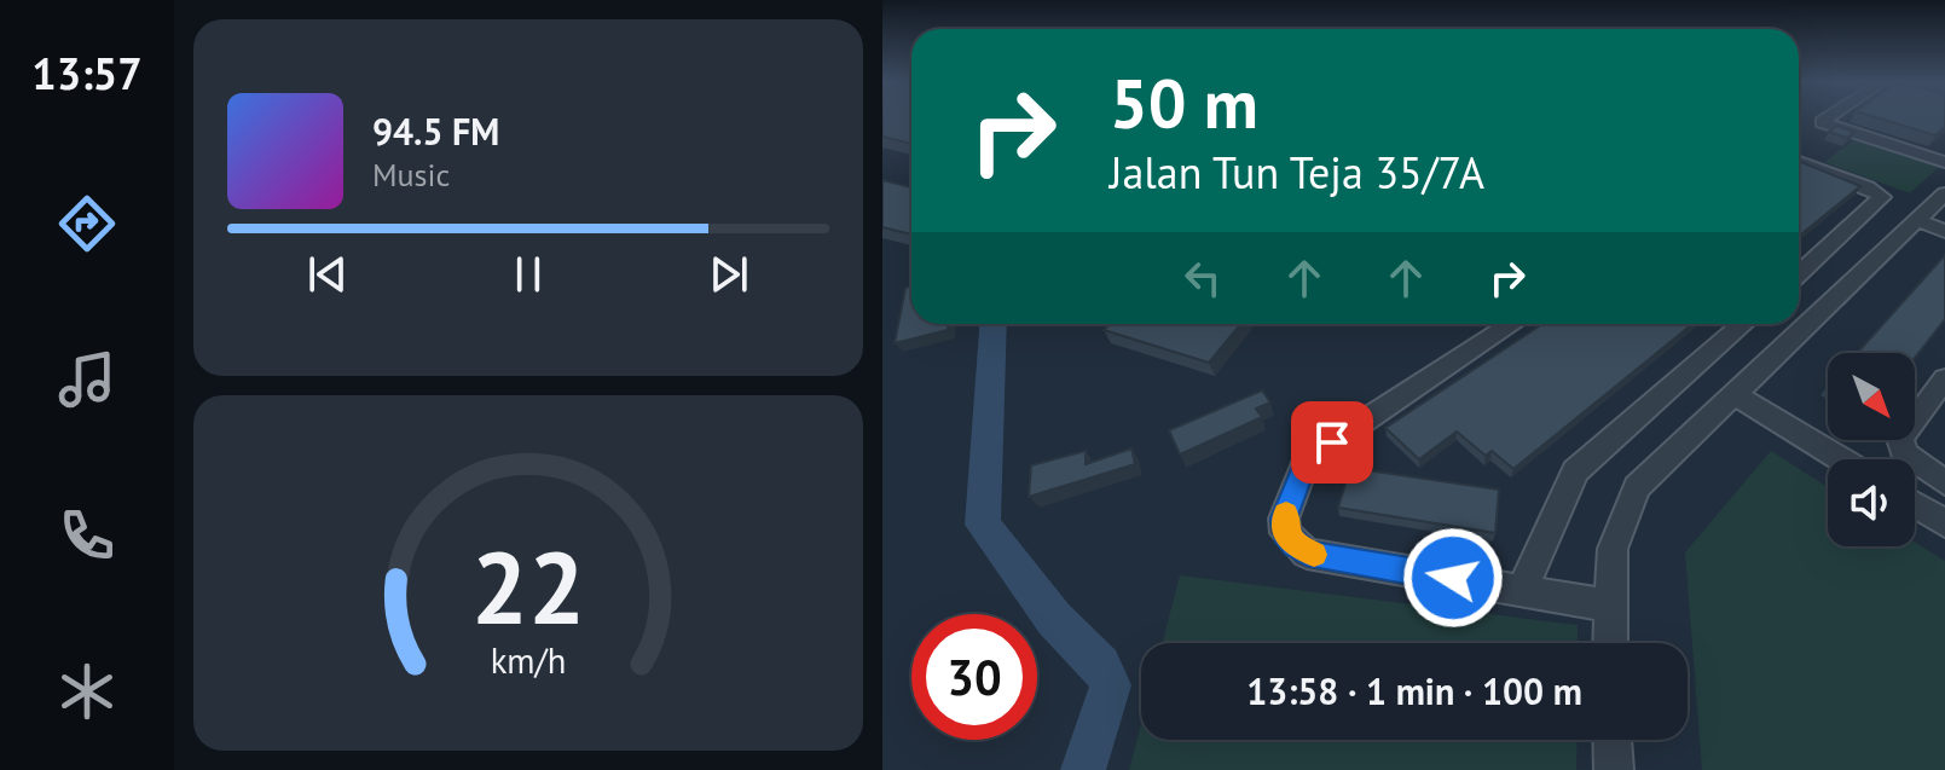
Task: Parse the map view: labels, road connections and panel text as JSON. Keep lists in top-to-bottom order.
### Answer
{
  "north": "bottom right",
  "page": {
    "tabs": "13:57",
    "turn": ["50 m", "Jalan Tun Teja 35/7A"],
    "song": ["94.5 FM", "Music"],
    "limit": "30",
    "trip": "13:58 · 1 min · 100 m",
    "gauge": ["22", "km/h"]
  }
}
